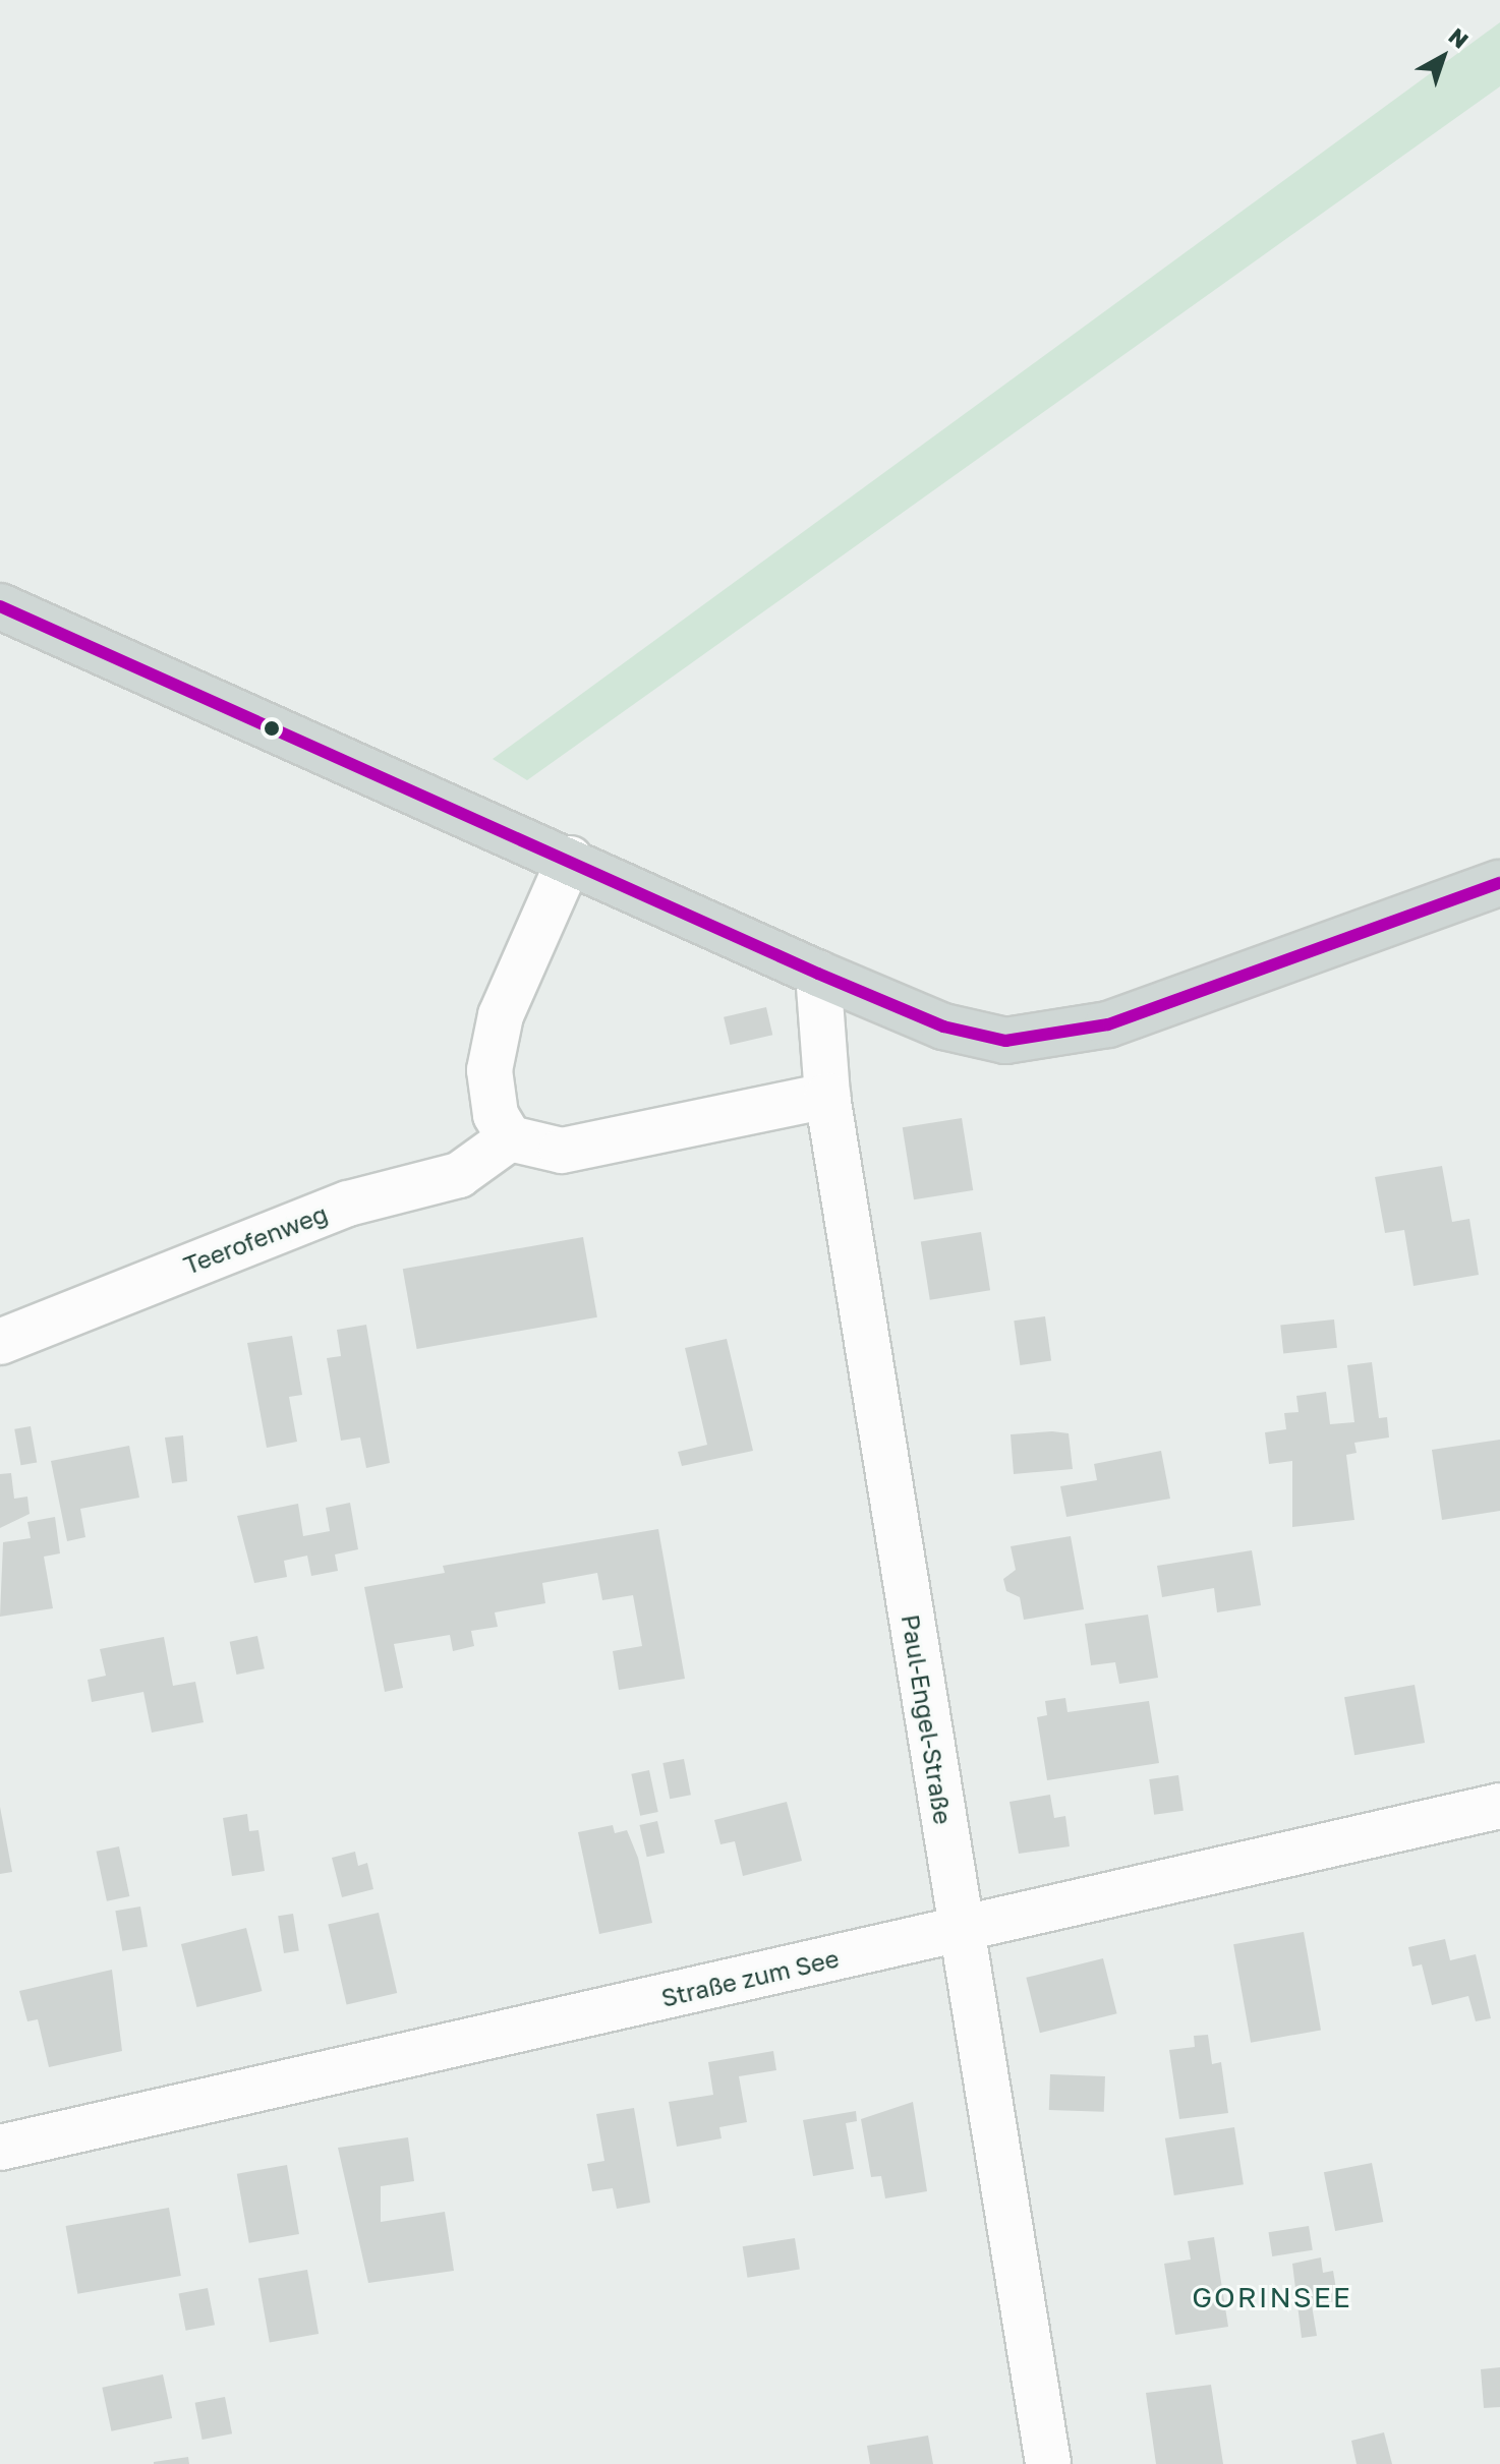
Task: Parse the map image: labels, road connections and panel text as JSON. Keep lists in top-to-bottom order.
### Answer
{
  "streets": {
    "street": ["Teerofenweg", "Paul-Engel-Straße", "Straße zum See"]
  },
  "crossings": [
    ["Paul-Engel-Straße", "Straße zum See"]
  ],
  "districts": ["GORINSEE"],
  "north": "top right"
}
